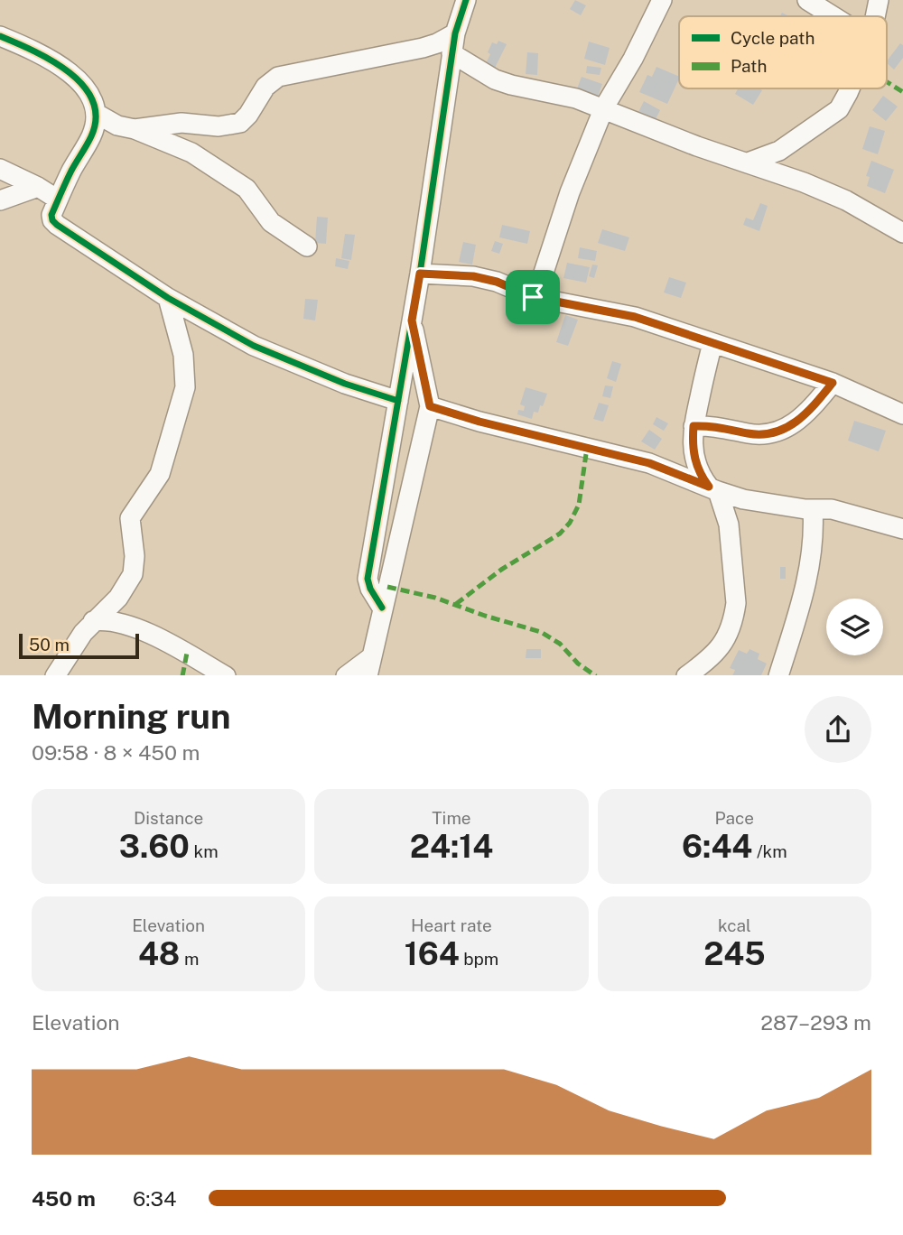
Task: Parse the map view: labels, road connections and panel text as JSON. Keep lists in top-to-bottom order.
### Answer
{
  "legend": ["Cycle path", "Path"],
  "scale_bar": "50 m",
  "page": {
    "scale": "50 m",
    "heading": ["Morning run", "09:58 · 8 × 450 m"],
    "stats": [
      ["Distance", "3.60 km"],
      ["Time", "24:14"],
      ["Pace", "6:44 /km"],
      ["Elevation", "48 m"],
      ["Heart rate", "164 bpm"],
      ["kcal", "245"]
    ],
    "chart": ["Elevation", "287–293 m"],
    "list": [
      {
        "name": "450 m",
        "note": "6:34"
      }
    ]
  }
}
